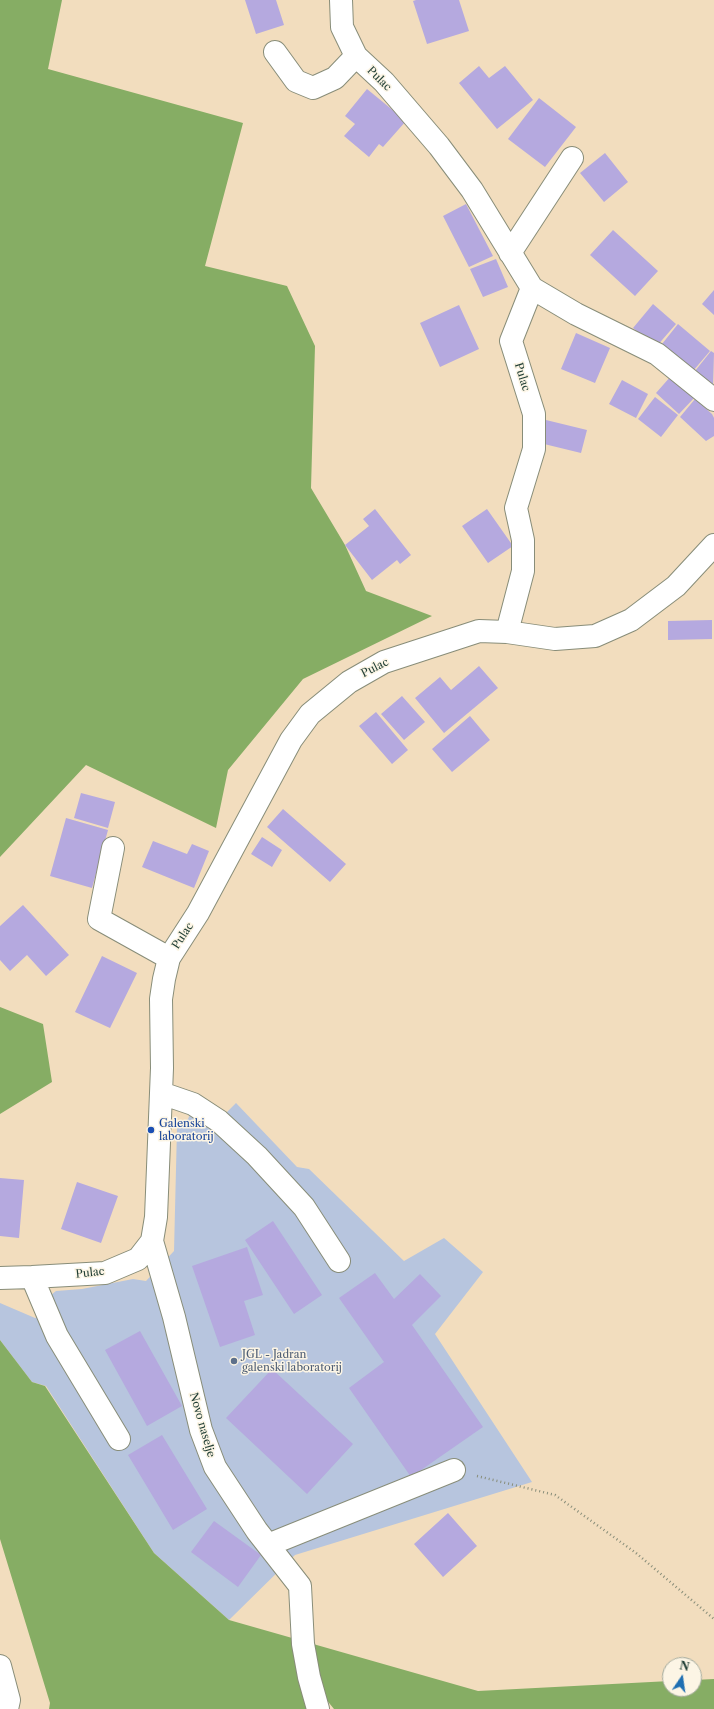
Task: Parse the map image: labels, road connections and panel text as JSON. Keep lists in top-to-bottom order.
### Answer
{
  "streets": {
    "street": ["Pulac", "Novo naselje"]
  },
  "crossings": [
    ["Pulac", "Novo naselje"]
  ],
  "places": ["Galenski laboratorij", "JGL - Jadran galenski laboratorij"],
  "north": "top"
}
